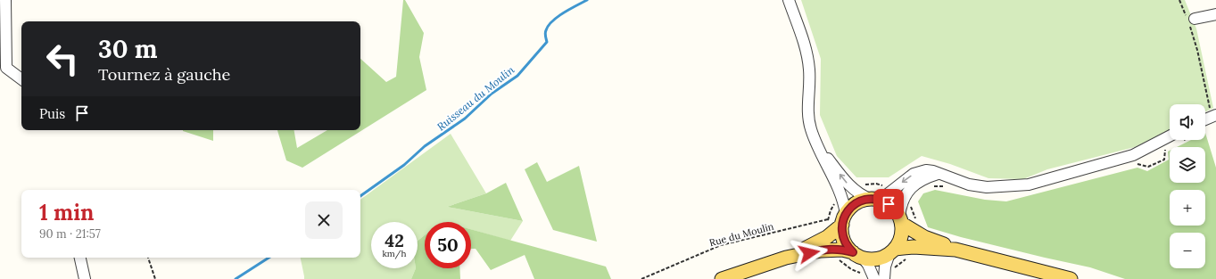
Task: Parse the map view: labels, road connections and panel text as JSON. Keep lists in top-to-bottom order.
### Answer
{
  "streets": {
    "path": ["Rue du Moulin"]
  },
  "water": ["Ruisseau du Moulin"],
  "page": {
    "turn": ["30 m", "Tournez à gauche"],
    "then": "Puis",
    "map_buttons": ["+", "−"],
    "heading": ["1 min", "90 m · 21:57"],
    "speed": "42 km/h",
    "limit": "50"
  }
}
